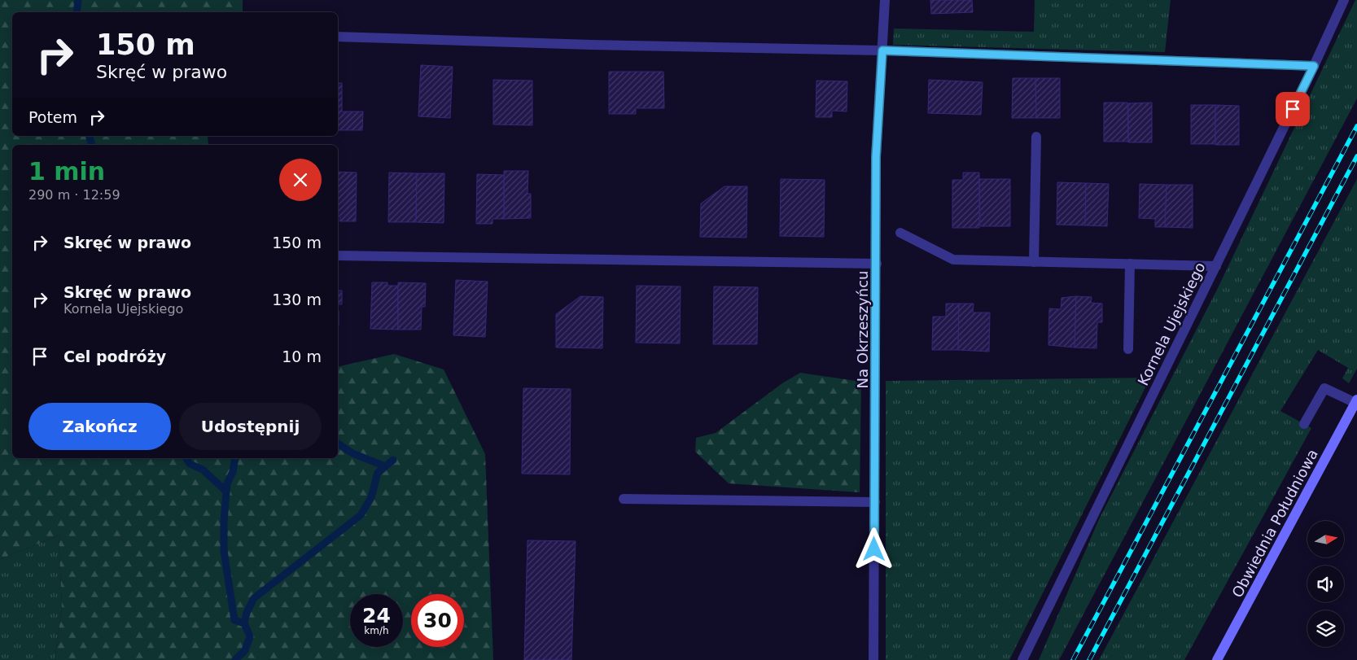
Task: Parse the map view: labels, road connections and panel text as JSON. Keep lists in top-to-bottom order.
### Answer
{
  "streets": {
    "main road": ["Obwiednia Południowa"],
    "street": ["Kornela Ujejskiego", "Na Okrzeszyńcu"]
  },
  "north": "right",
  "page": {
    "turn": ["150 m", "Skręć w prawo"],
    "then": "Potem",
    "heading": ["1 min", "290 m · 12:59"],
    "list": [
      {
        "name": "Skręć w prawo",
        "value": "150 m"
      },
      {
        "name": "Skręć w prawo",
        "note": "Kornela Ujejskiego",
        "value": "130 m"
      },
      {
        "name": "Cel podróży",
        "value": "10 m"
      }
    ],
    "buttons": ["Zakończ", "Udostępnij"],
    "speed": "24 km/h",
    "limit": "30"
  }
}
